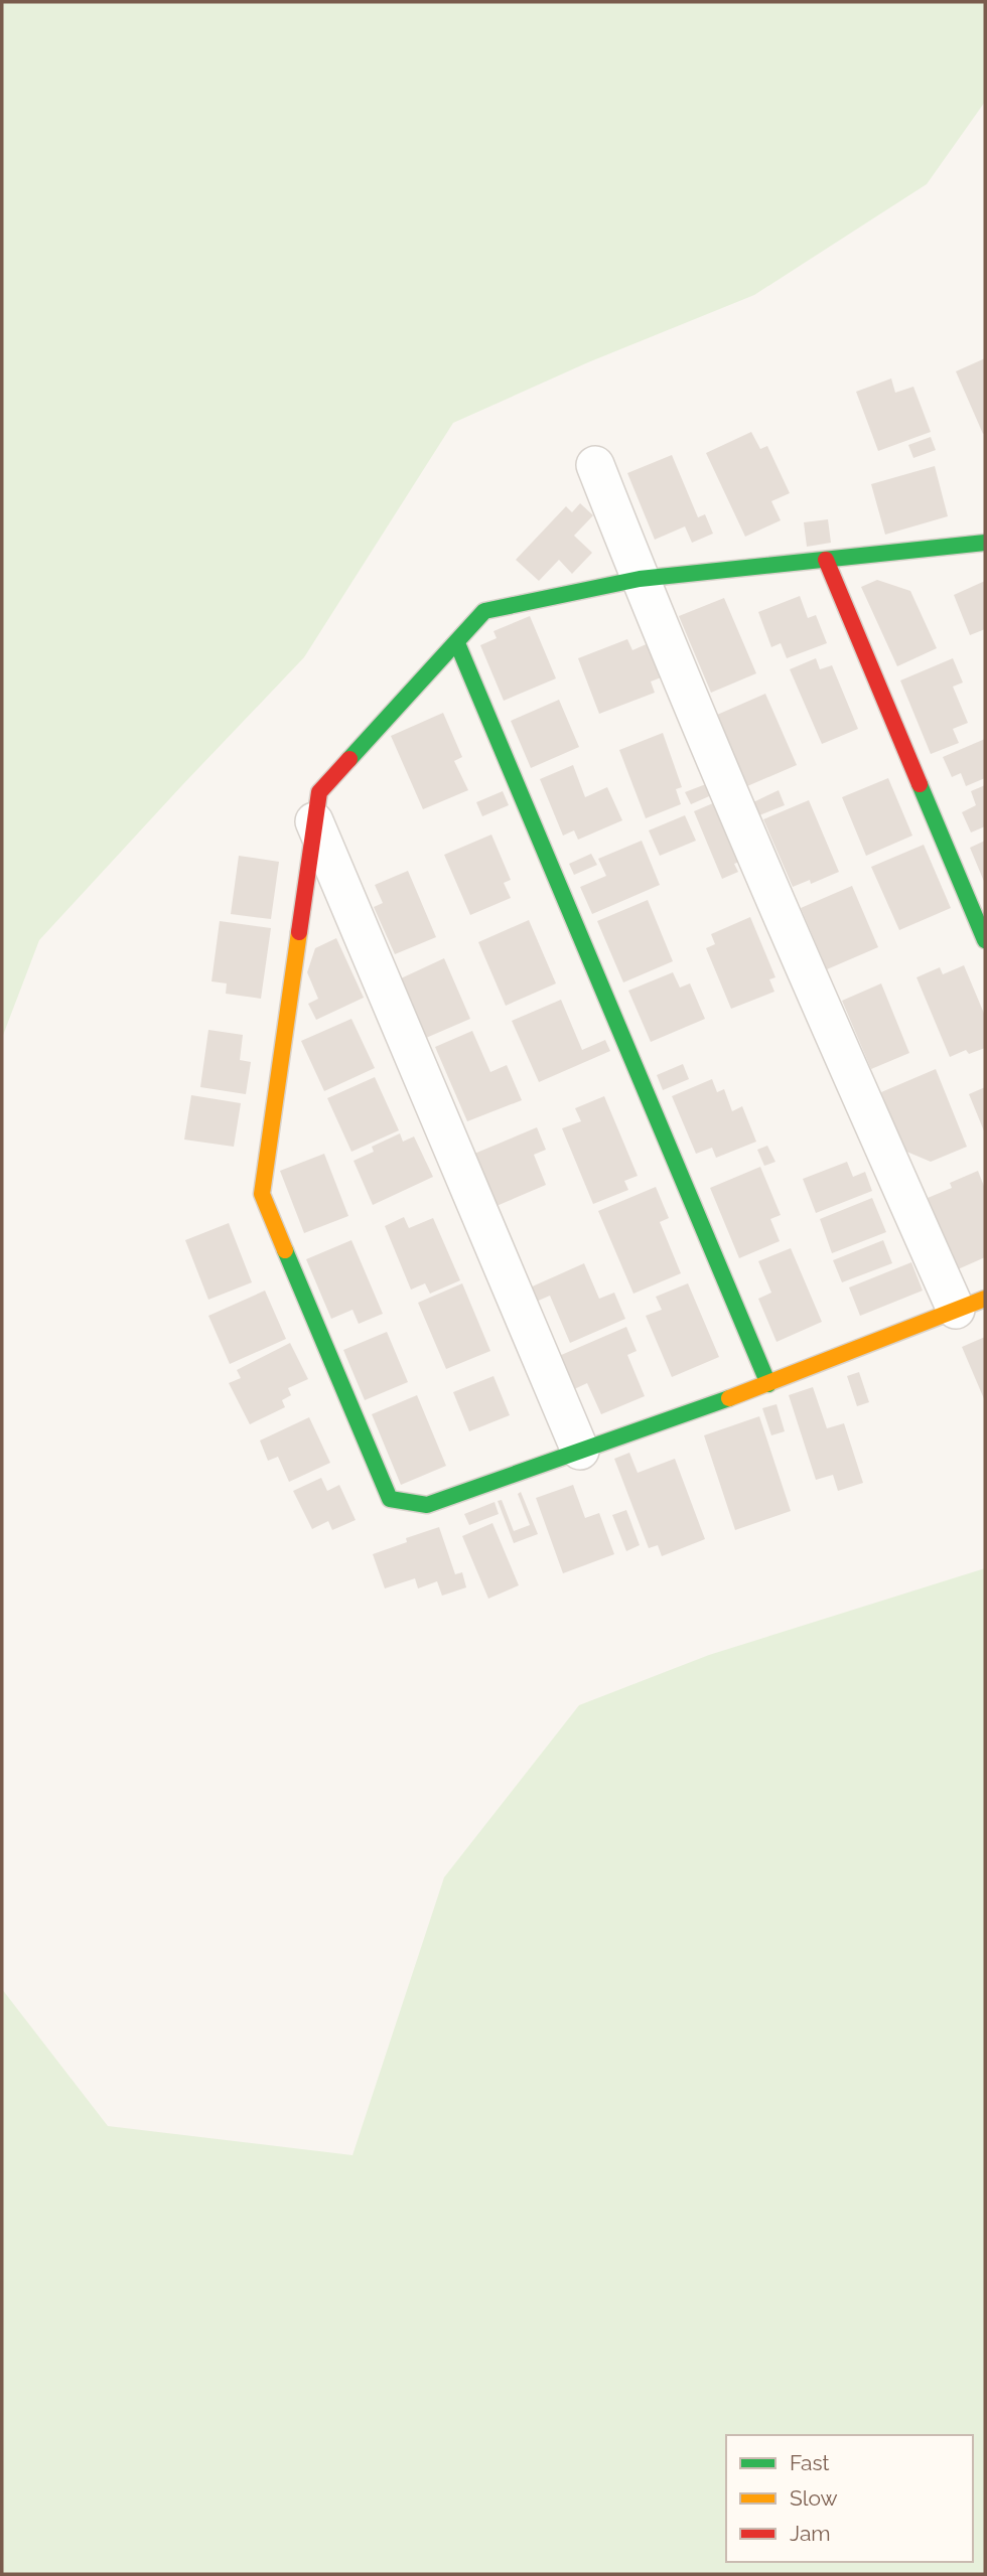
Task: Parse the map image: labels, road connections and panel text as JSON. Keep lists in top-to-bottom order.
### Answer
{
  "legend": ["Fast", "Slow", "Jam"]
}
